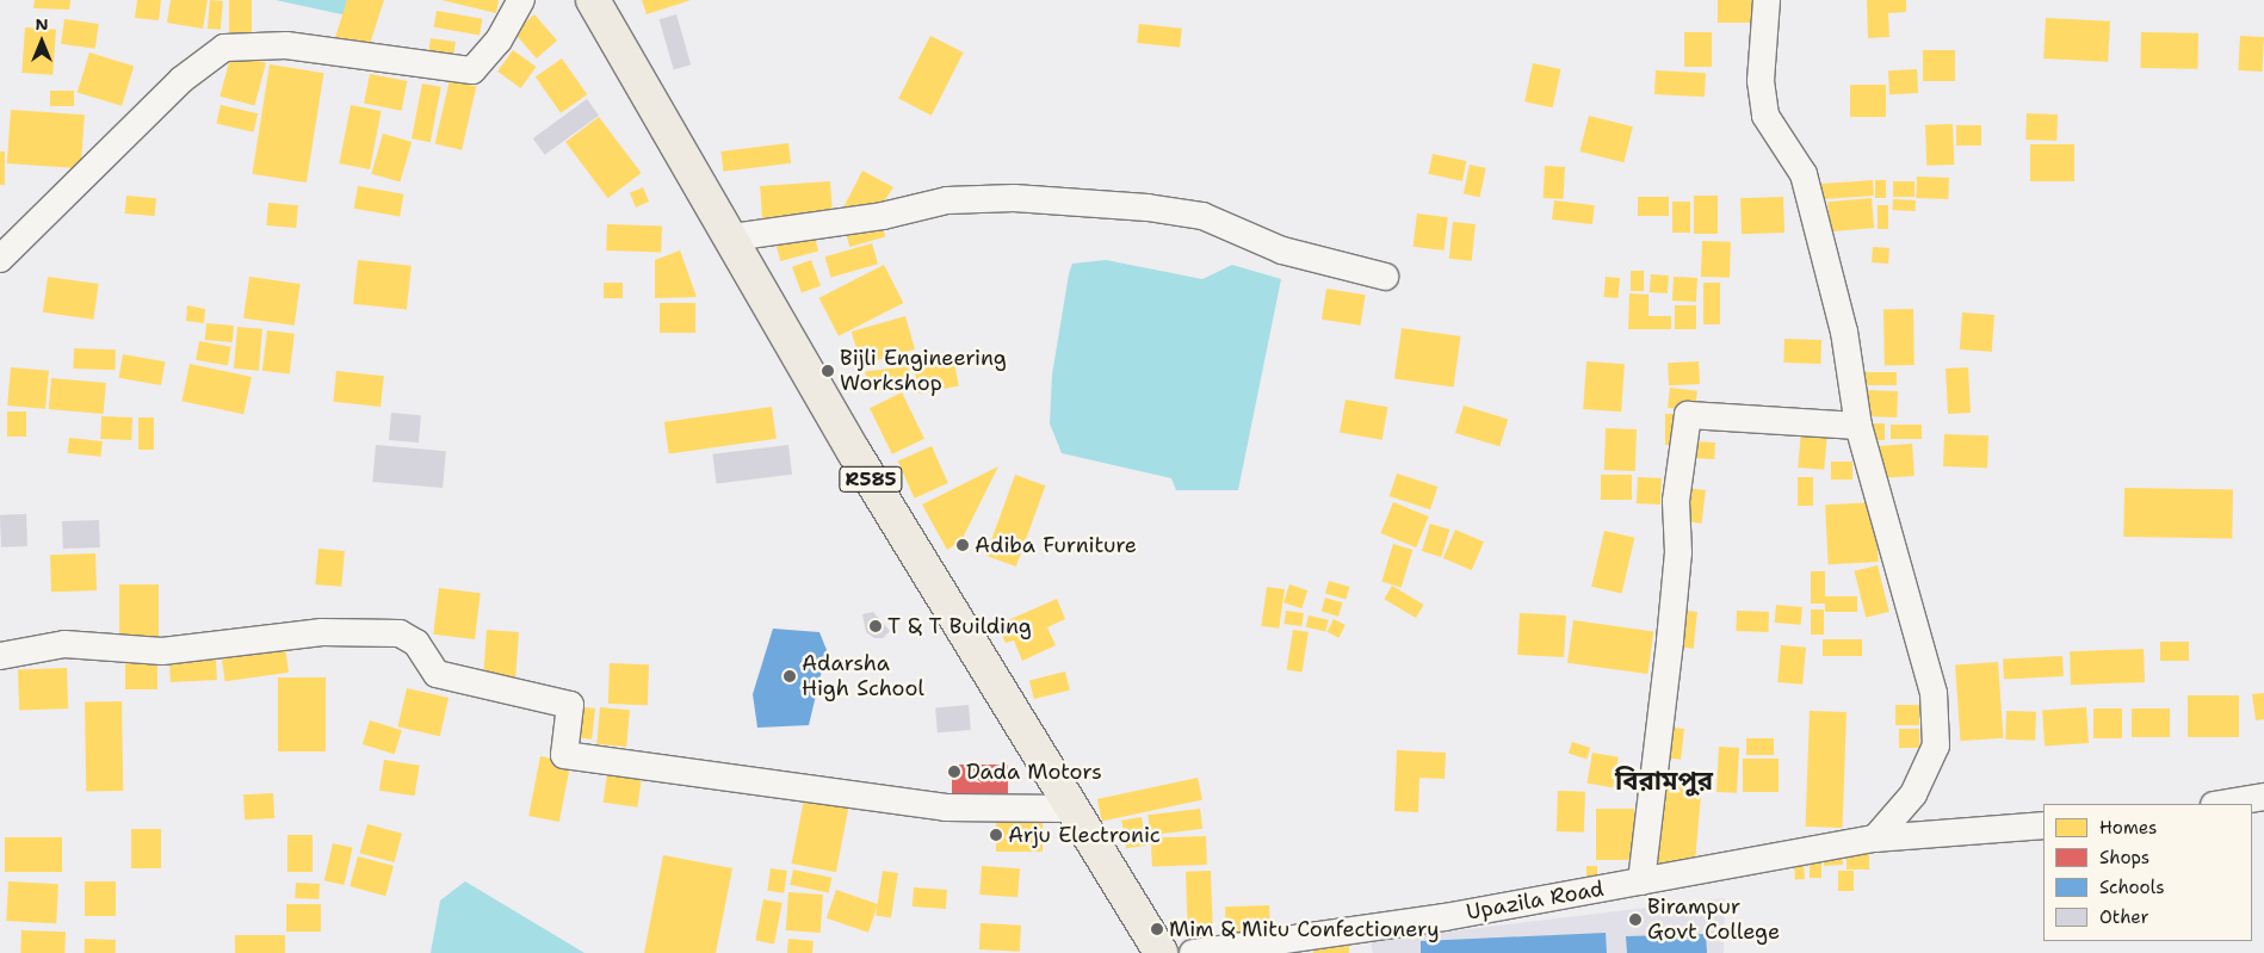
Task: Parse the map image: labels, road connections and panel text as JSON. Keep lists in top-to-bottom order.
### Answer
{
  "streets": {
    "main road": ["R585"],
    "street": ["Upazila Road"]
  },
  "districts": ["বিরামপুর"],
  "places": [
    "Bijli Engineering Workshop",
    "Adiba Furniture",
    "T & T Building",
    "Adarsha High School",
    "Dada Motors",
    "Arju Electronic",
    "Birampur Govt College",
    "Mim & Mitu Confectionery"
  ],
  "legend": [
    "Homes",
    "Shops",
    "Schools",
    "Other"
  ],
  "north": "top"
}
